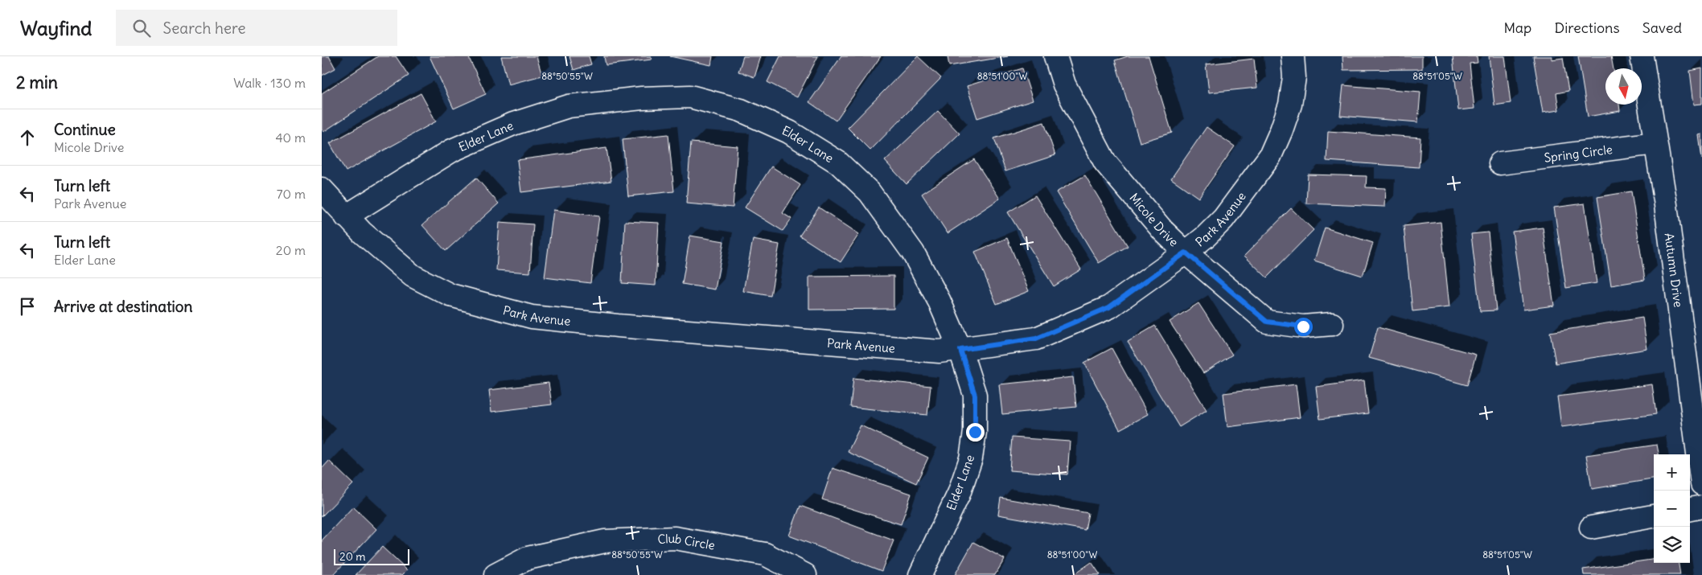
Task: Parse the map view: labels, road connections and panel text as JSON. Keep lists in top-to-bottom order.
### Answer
{
  "streets": {
    "street": [
      "Elder Lane",
      "Spring Circle",
      "Park Avenue",
      "Micole Drive",
      "Autumn Drive",
      "Club Circle"
    ]
  },
  "crossings": [
    ["Elder Lane", "Park Avenue"],
    ["Spring Circle", "Autumn Drive"],
    ["Park Avenue", "Micole Drive"]
  ],
  "scale_bar": "20 m",
  "north": "bottom",
  "page": {
    "header": "Wayfind",
    "search": "Search here",
    "nav": ["Map", "Directions", "Saved"],
    "heading": ["2 min", "Walk · 130 m"],
    "list": [
      ["Continue", "Micole Drive", "40 m"],
      ["Turn left", "Park Avenue", "70 m"],
      ["Turn left", "Elder Lane", "20 m"],
      "Arrive at destination"
    ],
    "map_buttons": ["+", "−"],
    "scale": "20 m"
  },
  "coordinates": ["88°50'55\"W", "88°51'00\"W", "88°51'05\"W"]
}
